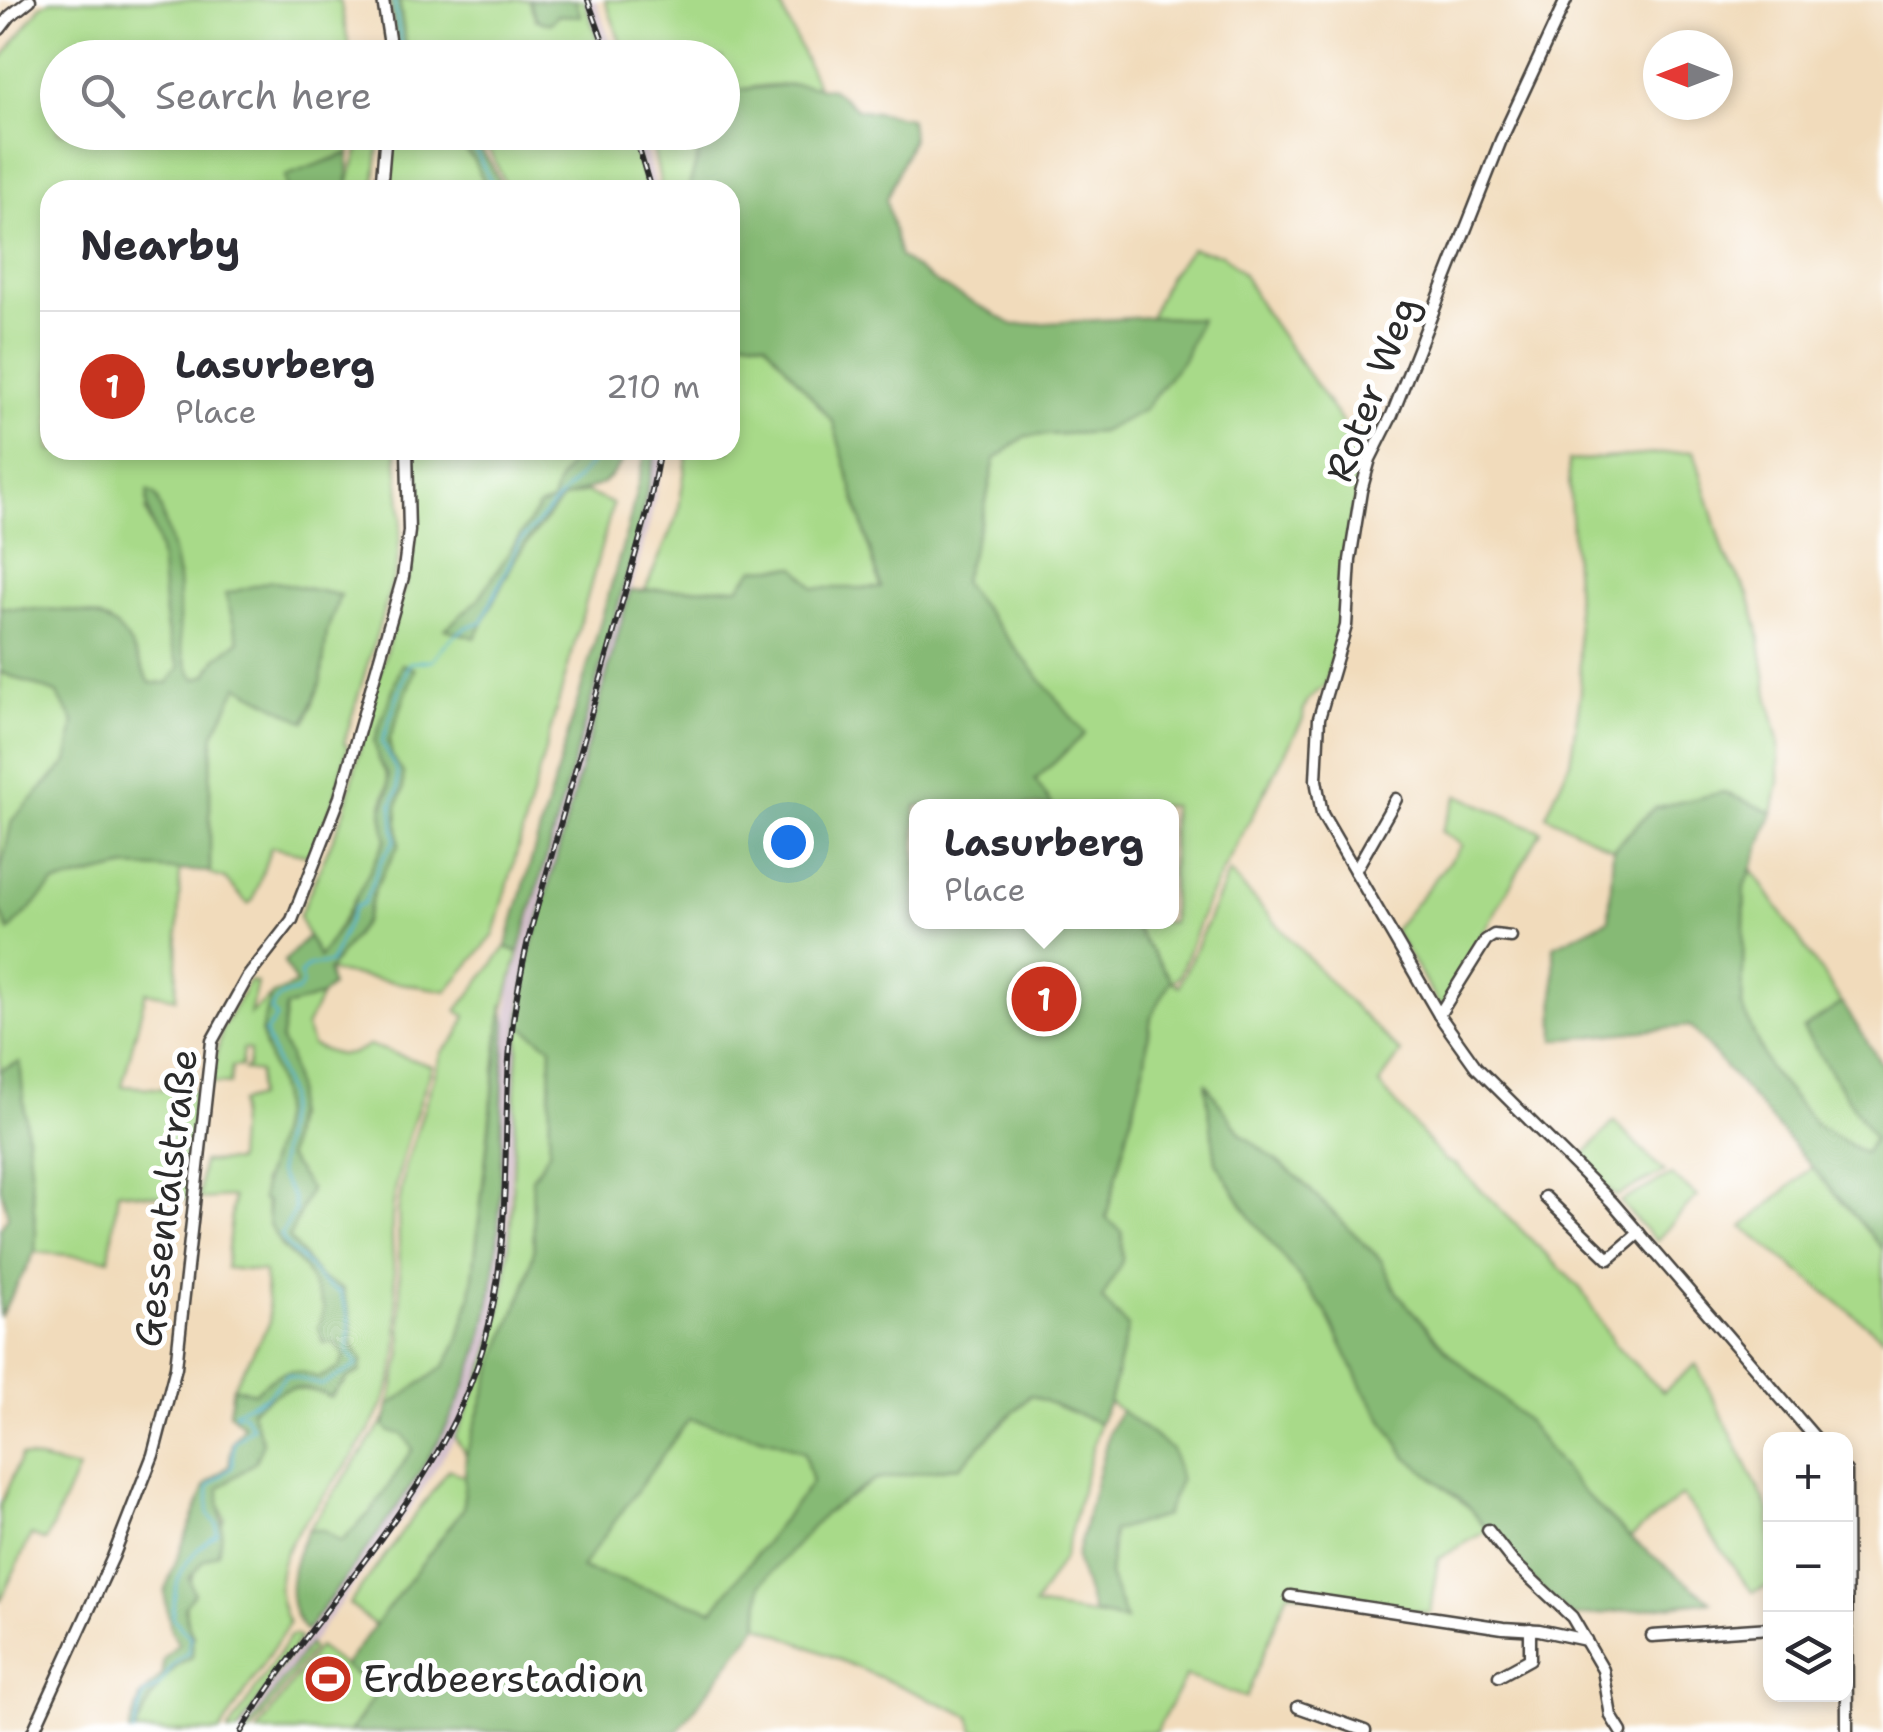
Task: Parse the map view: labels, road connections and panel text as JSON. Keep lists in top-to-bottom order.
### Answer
{
  "streets": {
    "street": ["Roter Weg", "Gessentalstraße"]
  },
  "places": {
    "sports": ["Erdbeerstadion"]
  },
  "north": "left",
  "page": {
    "search": "Search here",
    "heading": "Nearby",
    "list": [
      {
        "mark": "1",
        "name": "Lasurberg",
        "note": "Place",
        "value": "210 m"
      }
    ],
    "popup": ["Lasurberg", "Place"],
    "pins": "1",
    "map_buttons": ["+", "−"]
  }
}
